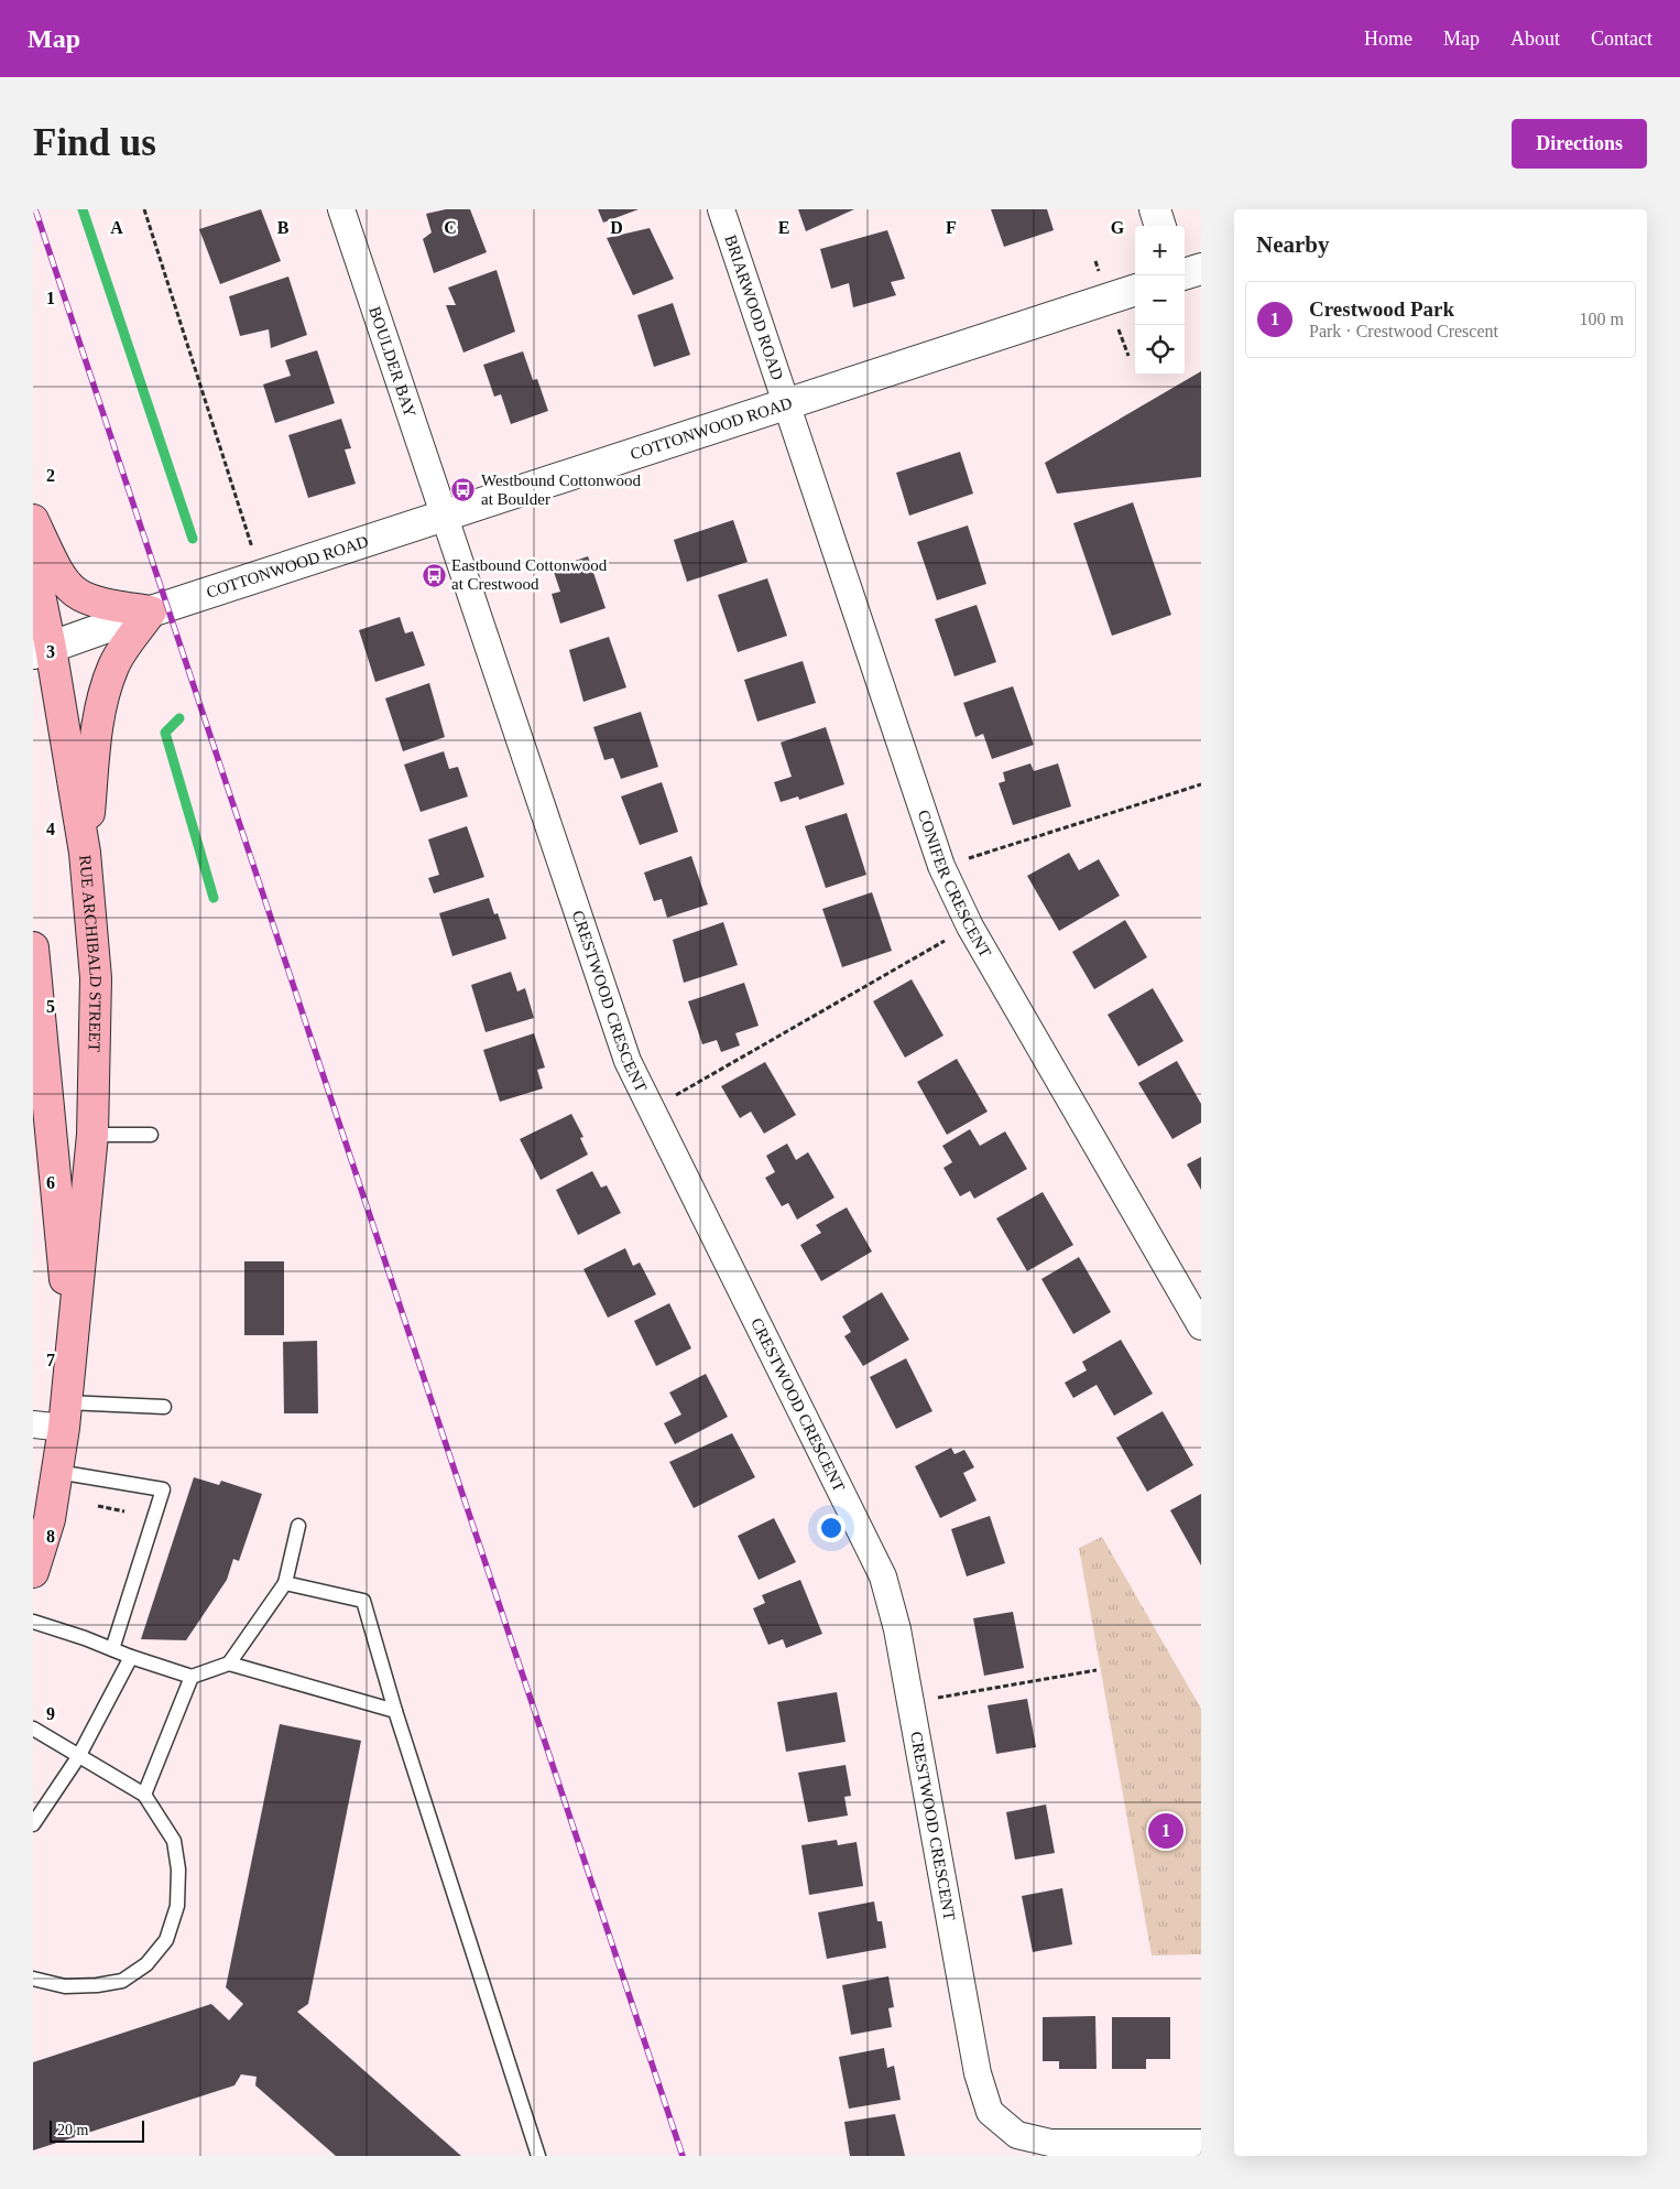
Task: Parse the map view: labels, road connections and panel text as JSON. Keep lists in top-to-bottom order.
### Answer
{
  "streets": {
    "main road": ["RUE ARCHIBALD STREET"],
    "street": [
      "BRIARWOOD ROAD",
      "BOULDER BAY",
      "COTTONWOOD ROAD",
      "CONIFER CRESCENT",
      "CRESTWOOD CRESCENT"
    ]
  },
  "crossings": [
    ["BRIARWOOD ROAD", "COTTONWOOD ROAD"],
    ["BRIARWOOD ROAD", "CONIFER CRESCENT"],
    ["BOULDER BAY", "COTTONWOOD ROAD"],
    ["BOULDER BAY", "CRESTWOOD CRESCENT"],
    ["COTTONWOOD ROAD", "CONIFER CRESCENT"],
    ["COTTONWOOD ROAD", "RUE ARCHIBALD STREET"],
    ["COTTONWOOD ROAD", "CRESTWOOD CRESCENT"]
  ],
  "places": {
    "bus stop": ["Westbound Cottonwood at Boulder", "Eastbound Cottonwood at Crestwood"]
  },
  "scale_bar": "20 m",
  "page": {
    "header": "Map",
    "nav": [
      "Home",
      "Map",
      "About",
      "Contact"
    ],
    "buttons": "Directions",
    "title": "Find us",
    "heading": "Nearby",
    "map_buttons": ["+", "−"],
    "list": [
      {
        "mark": "1",
        "name": "Crestwood Park",
        "note": "Park · Crestwood Crescent",
        "value": "100 m"
      }
    ],
    "pins": "1",
    "scale": "20 m"
  },
  "grid": {
    "columns": [
      "A",
      "B",
      "C",
      "D",
      "E",
      "F",
      "G"
    ],
    "rows": [
      "1",
      "2",
      "3",
      "4",
      "5",
      "6",
      "7",
      "8",
      "9"
    ]
  }
}
